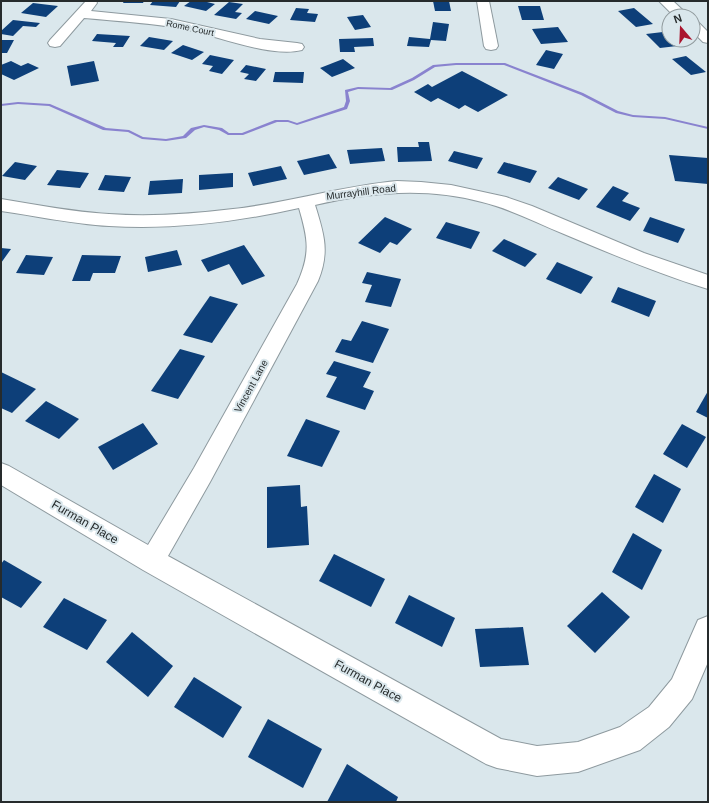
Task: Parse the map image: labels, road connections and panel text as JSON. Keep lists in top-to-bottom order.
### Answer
{
  "streets": {
    "street": [
      "Rome Court",
      "Murrayhill Road",
      "Vincent Lane",
      "Furman Place"
    ]
  },
  "crossings": [
    ["Murrayhill Road", "Vincent Lane"],
    ["Vincent Lane", "Furman Place"]
  ],
  "north": "top"
}
